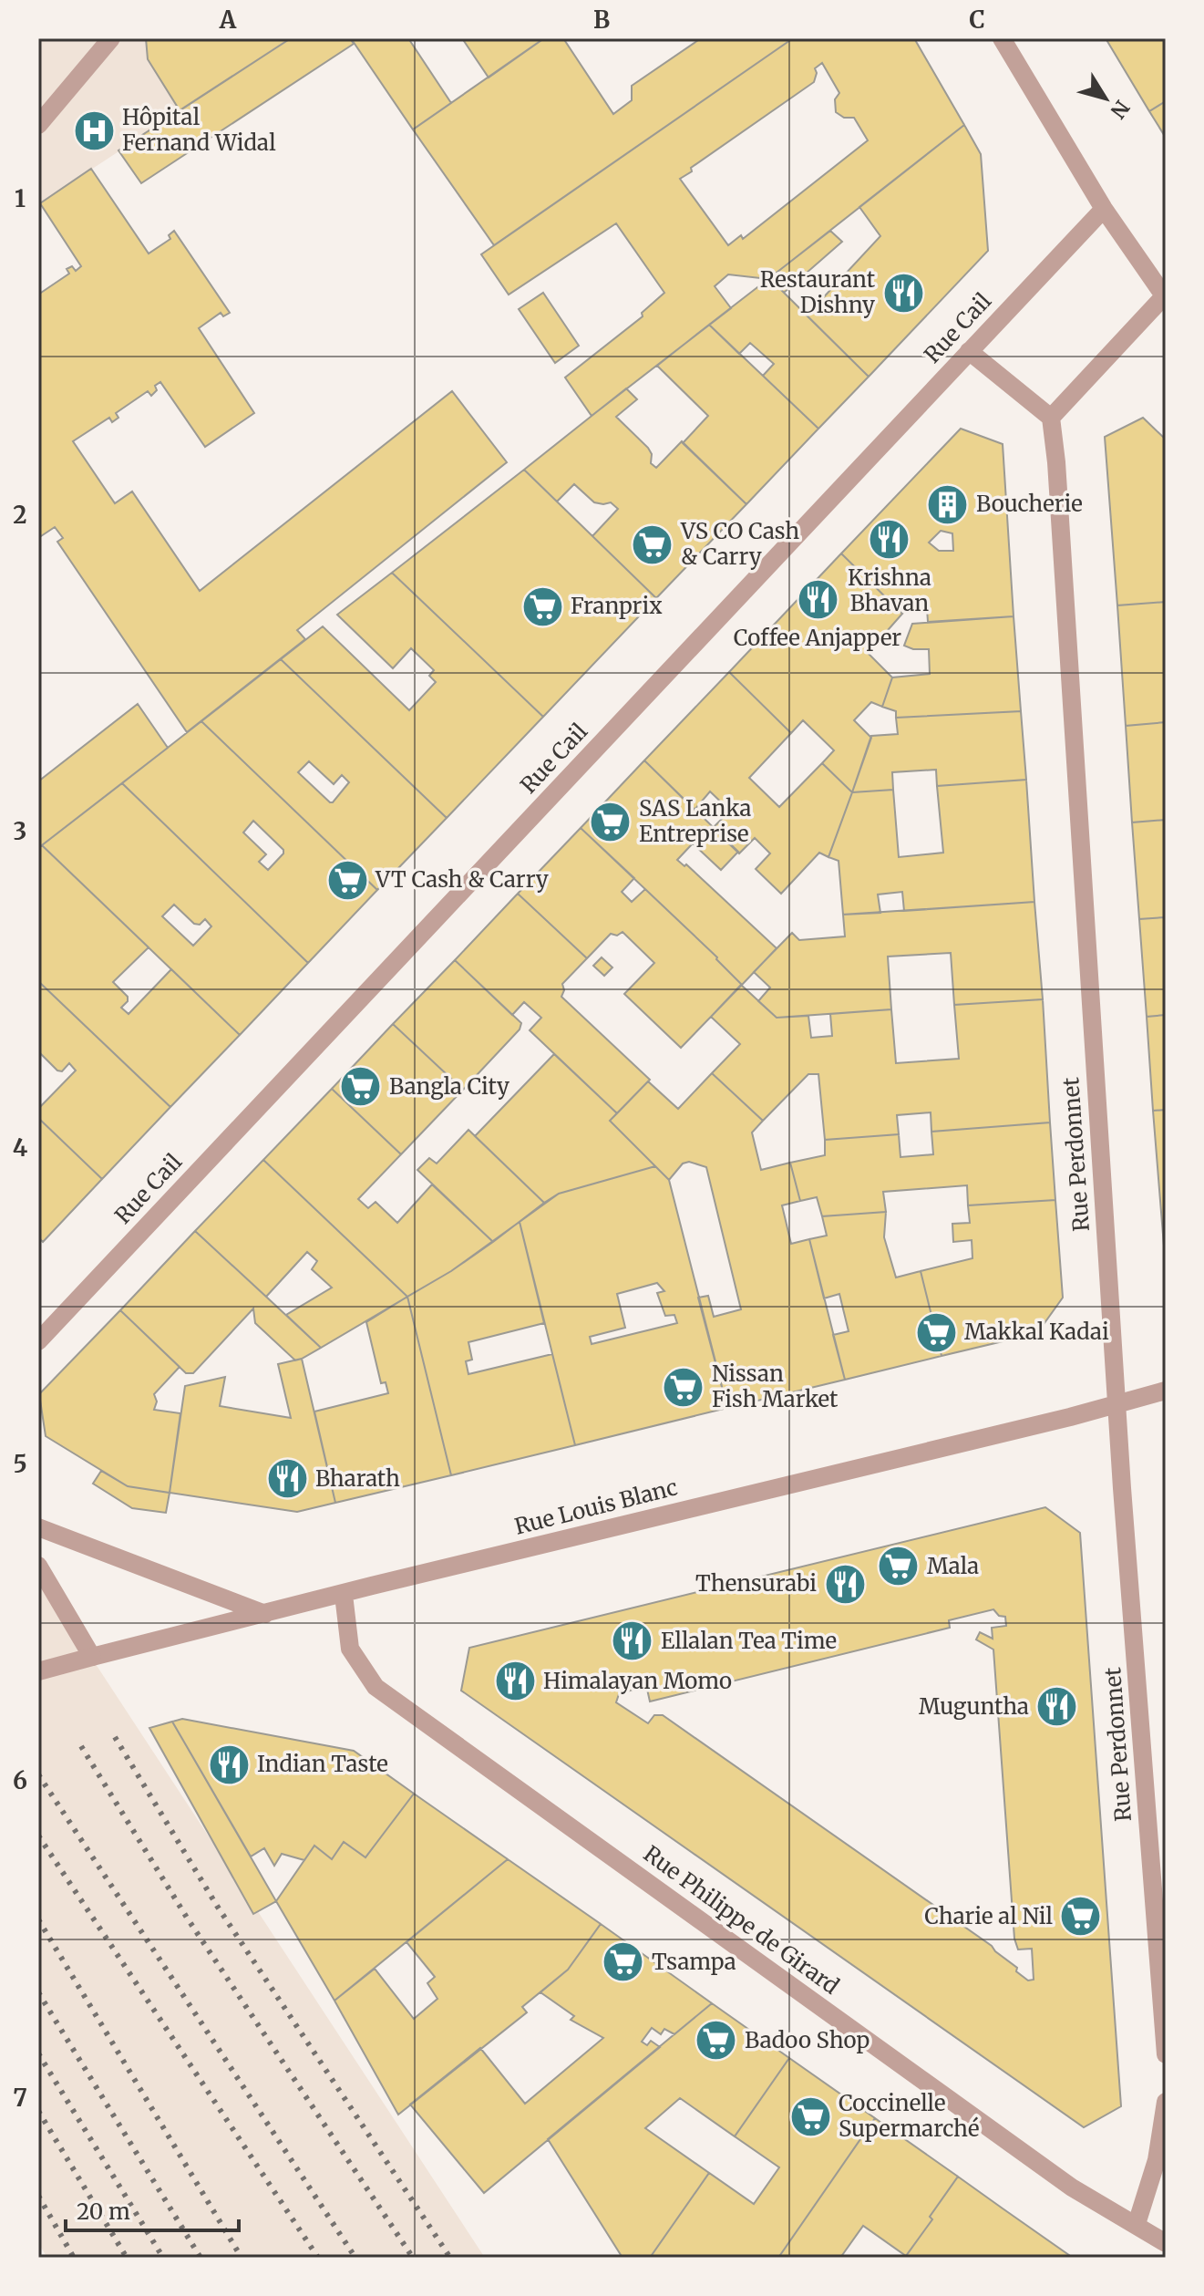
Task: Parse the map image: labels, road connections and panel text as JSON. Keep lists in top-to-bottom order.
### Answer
{
  "streets": {
    "street": [
      "Rue Cail",
      "Rue Perdonnet",
      "Rue Louis Blanc",
      "Rue Philippe de Girard"
    ]
  },
  "crossings": [
    ["Rue Perdonnet", "Rue Louis Blanc"],
    ["Rue Louis Blanc", "Rue Philippe de Girard"]
  ],
  "places": {
    "hospital": ["Hôpital Fernand Widal"],
    "restaurant": [
      "Restaurant Dishny",
      "Krishna Bhavan",
      "Coffee Anjapper",
      "Bharath",
      "Thensurabi",
      "Ellalan Tea Time",
      "Himalayan Momo",
      "Muguntha",
      "Indian Taste"
    ],
    "building": ["Boucherie"],
    "supermarket": [
      "VS CO Cash & Carry",
      "Franprix",
      "SAS Lanka Entreprise",
      "VT Cash & Carry",
      "Bangla City",
      "Makkal Kadai",
      "Nissan Fish Market",
      "Mala",
      "Charie al Nil",
      "Tsampa",
      "Badoo Shop",
      "Coccinelle Supermarché"
    ]
  },
  "scale_bar": "20 m",
  "north": "bottom right",
  "grid": {
    "columns": ["A", "B", "C"],
    "rows": [
      "1",
      "2",
      "3",
      "4",
      "5",
      "6",
      "7"
    ]
  }
}
